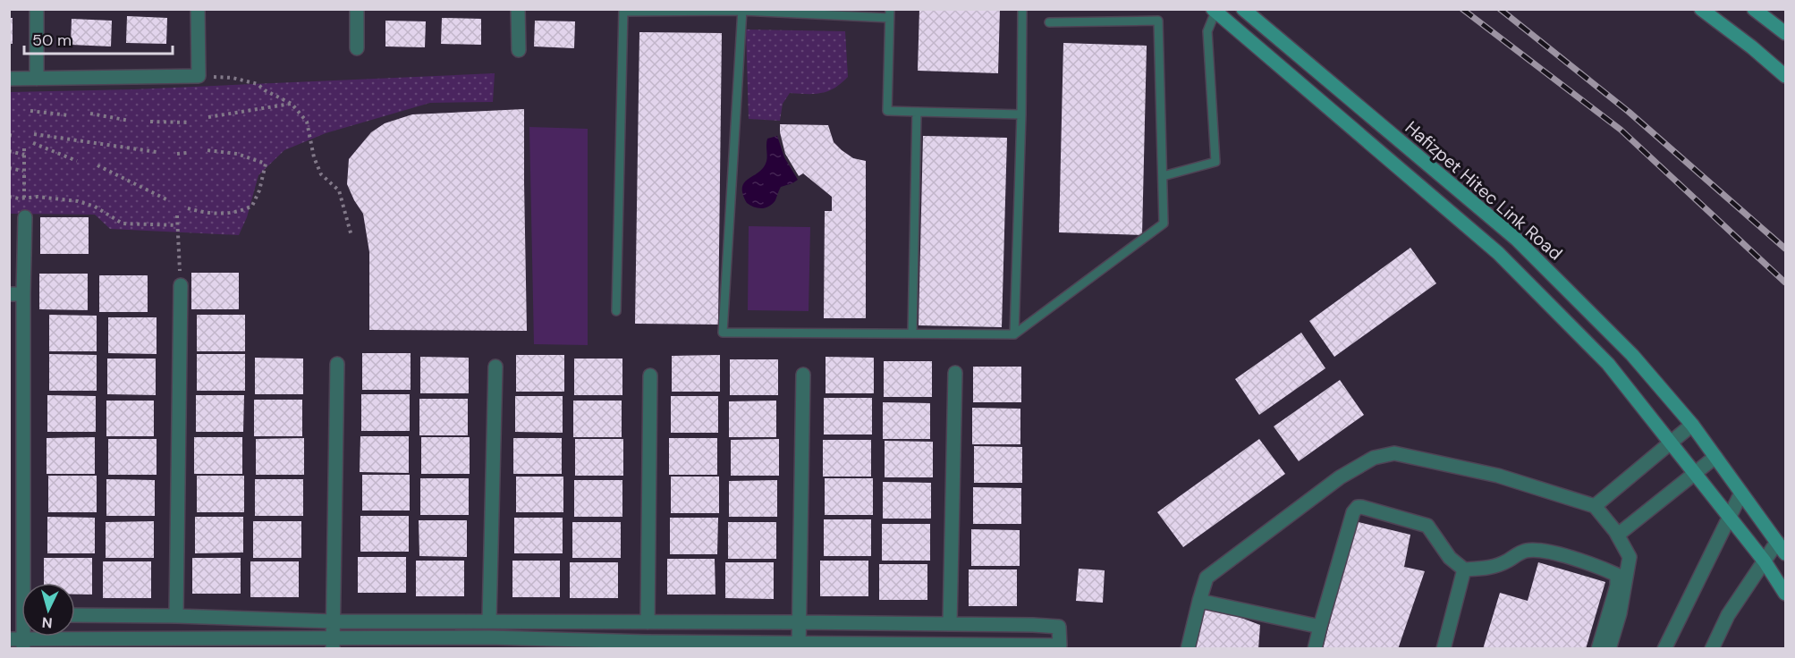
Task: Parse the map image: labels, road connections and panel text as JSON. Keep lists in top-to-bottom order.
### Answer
{
  "streets": {
    "main road": ["Hafizpet Hitec Link Road"]
  },
  "scale_bar": "50 m",
  "north": "bottom"
}
